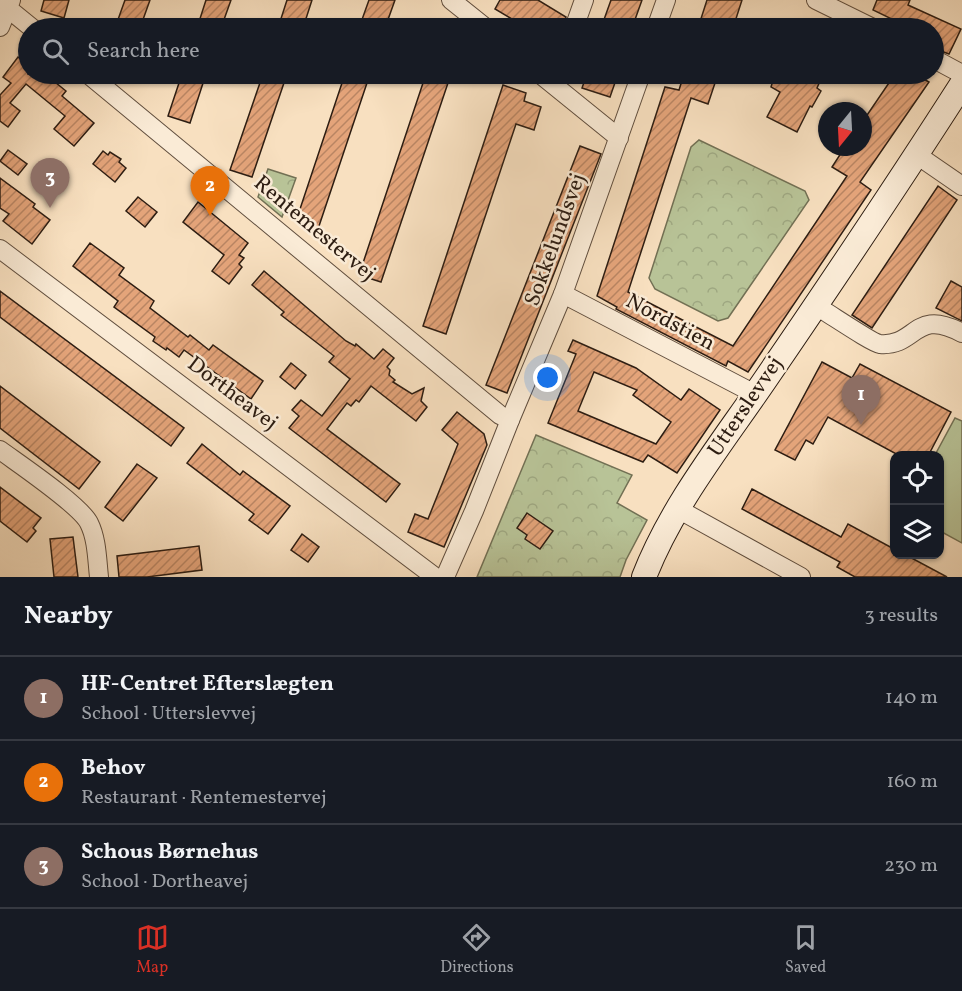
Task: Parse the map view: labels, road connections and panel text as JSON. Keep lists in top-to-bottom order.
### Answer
{
  "streets": {
    "street": [
      "Rentemestervej",
      "Sokkelundsvej",
      "Nordstien",
      "Dortheavej",
      "Utterslevvej"
    ]
  },
  "crossings": [
    ["Rentemestervej", "Sokkelundsvej"],
    ["Sokkelundsvej", "Nordstien"],
    ["Nordstien", "Utterslevvej"]
  ],
  "north": "bottom",
  "page": {
    "search": "Search here",
    "pins": ["3", "2", "1"],
    "heading": ["Nearby", "3 results"],
    "list": [
      {
        "mark": "1",
        "name": "HF-Centret Efterslægten",
        "note": "School · Utterslevvej",
        "value": "140 m"
      },
      {
        "mark": "2",
        "name": "Behov",
        "note": "Restaurant · Rentemestervej",
        "value": "160 m"
      },
      {
        "mark": "3",
        "name": "Schous Børnehus",
        "note": "School · Dortheavej",
        "value": "230 m"
      }
    ],
    "nav": ["Map", "Directions", "Saved"]
  }
}
